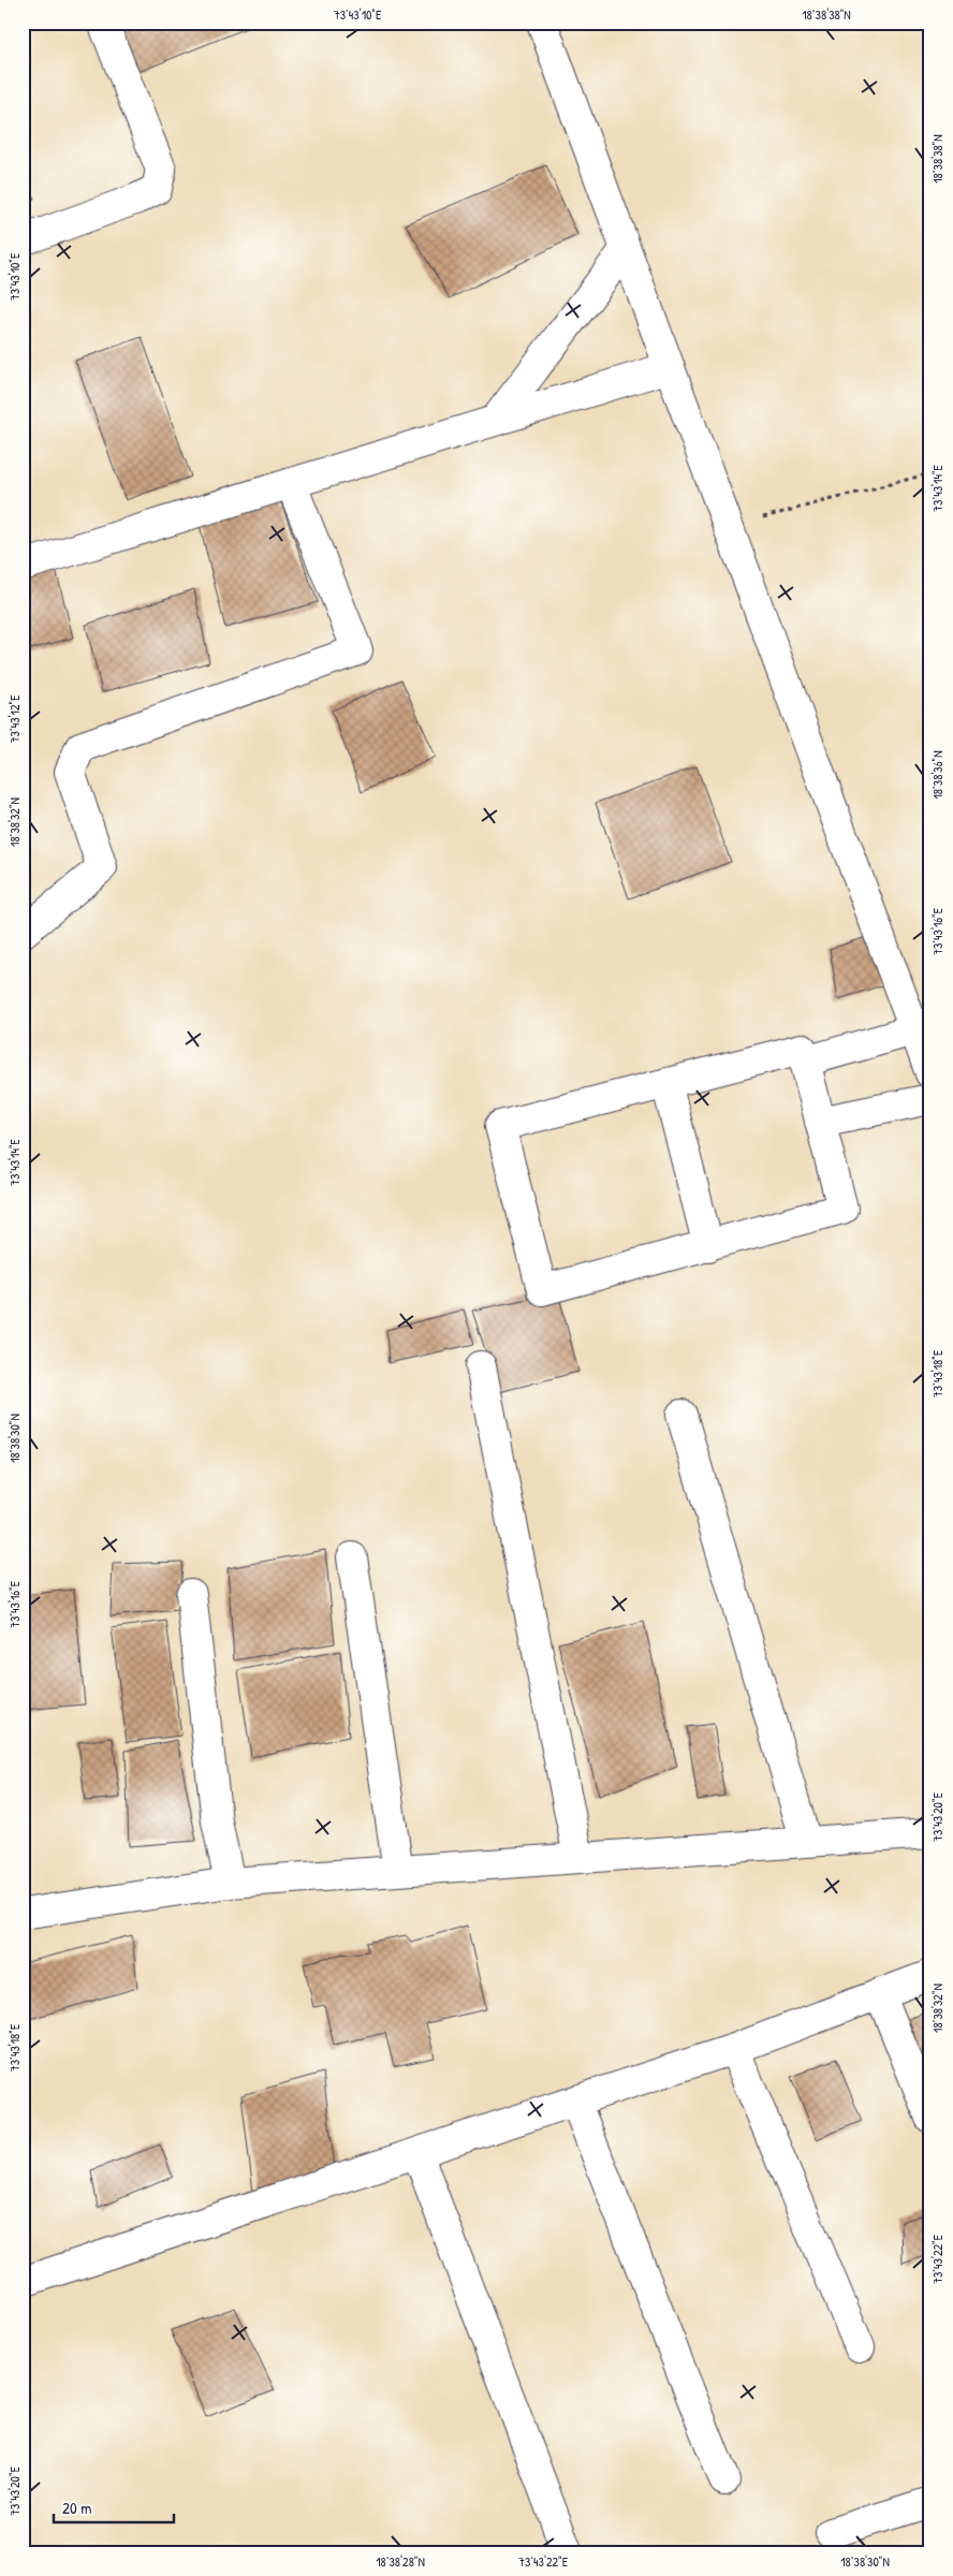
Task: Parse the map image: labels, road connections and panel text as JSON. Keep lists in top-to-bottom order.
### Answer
{
  "scale_bar": "20 m",
  "coordinates": [
    "73°43'10\"E",
    "18°38'38\"N",
    "73°43'14\"E",
    "73°43'12\"E",
    "18°38'36\"N",
    "18°38'32\"N",
    "73°43'16\"E",
    "73°43'18\"E",
    "18°38'30\"N",
    "73°43'20\"E",
    "73°43'22\"E",
    "18°38'28\"N"
  ]
}
